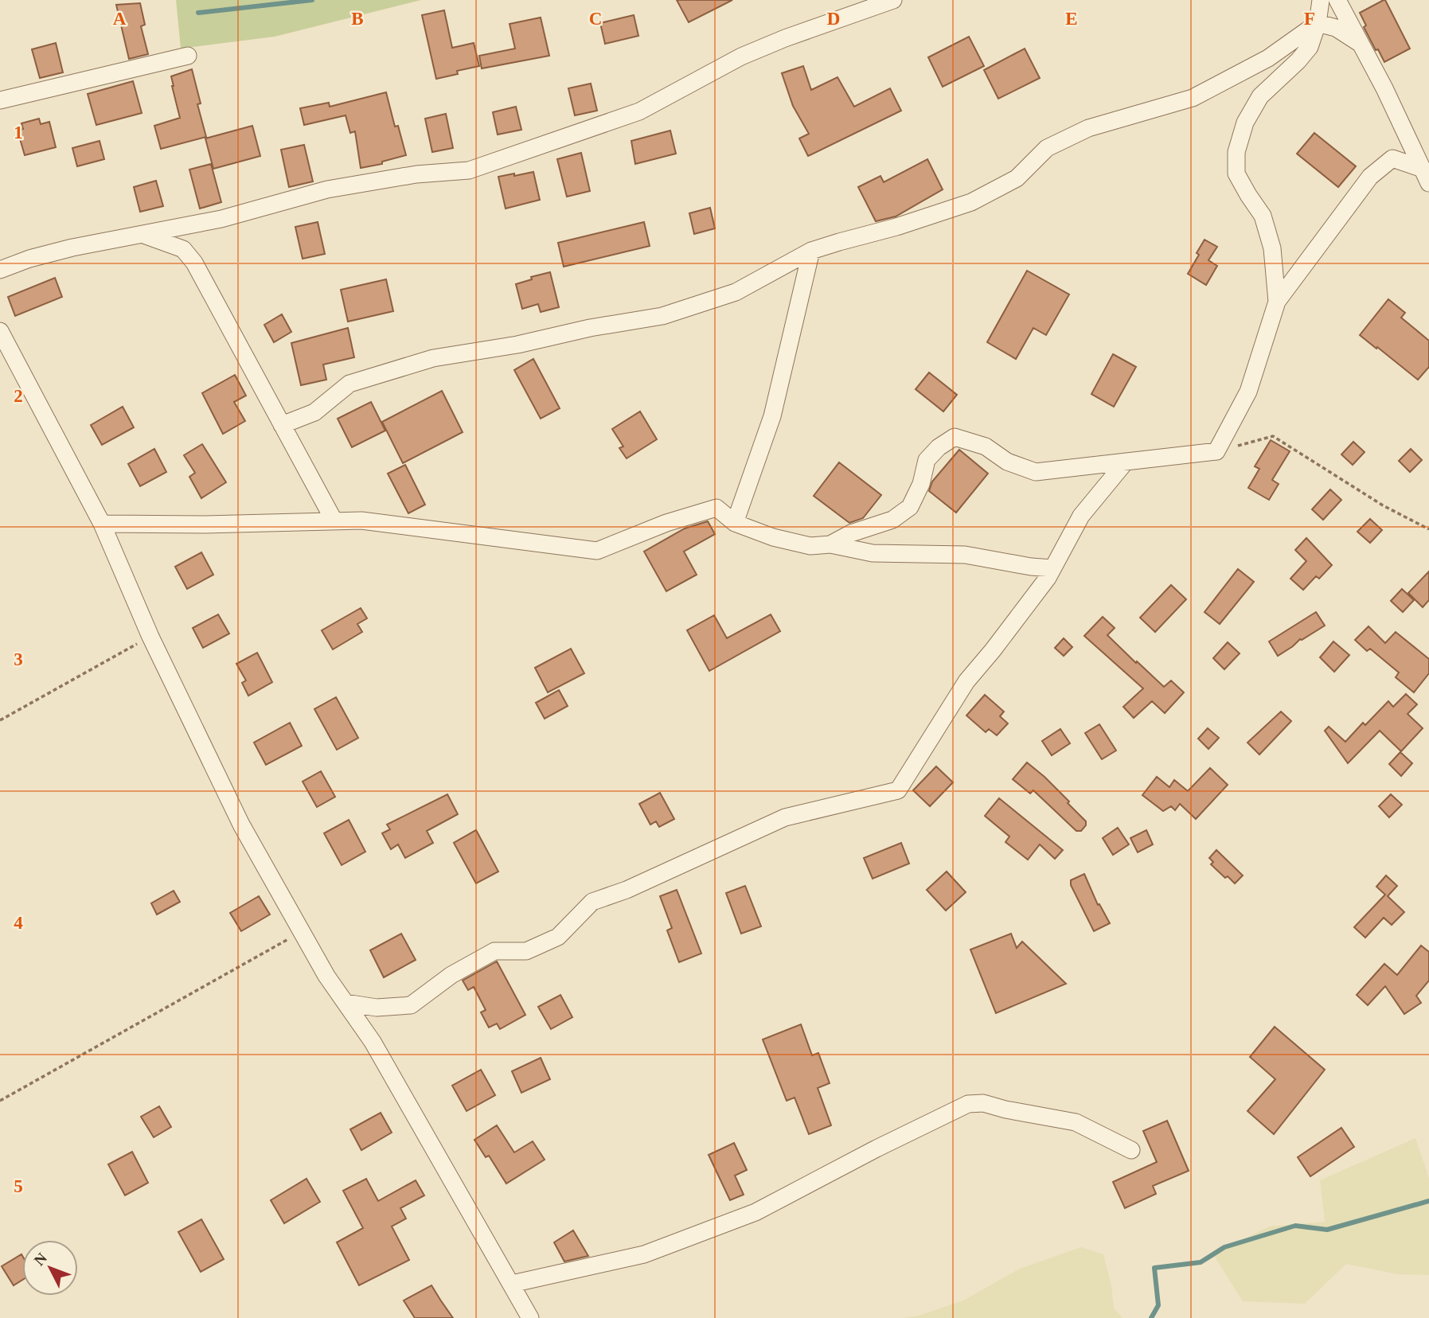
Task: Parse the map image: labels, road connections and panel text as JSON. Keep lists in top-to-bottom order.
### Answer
{
  "north": "top left",
  "grid": {
    "columns": [
      "A",
      "B",
      "C",
      "D",
      "E",
      "F"
    ],
    "rows": [
      "1",
      "2",
      "3",
      "4",
      "5"
    ]
  }
}
